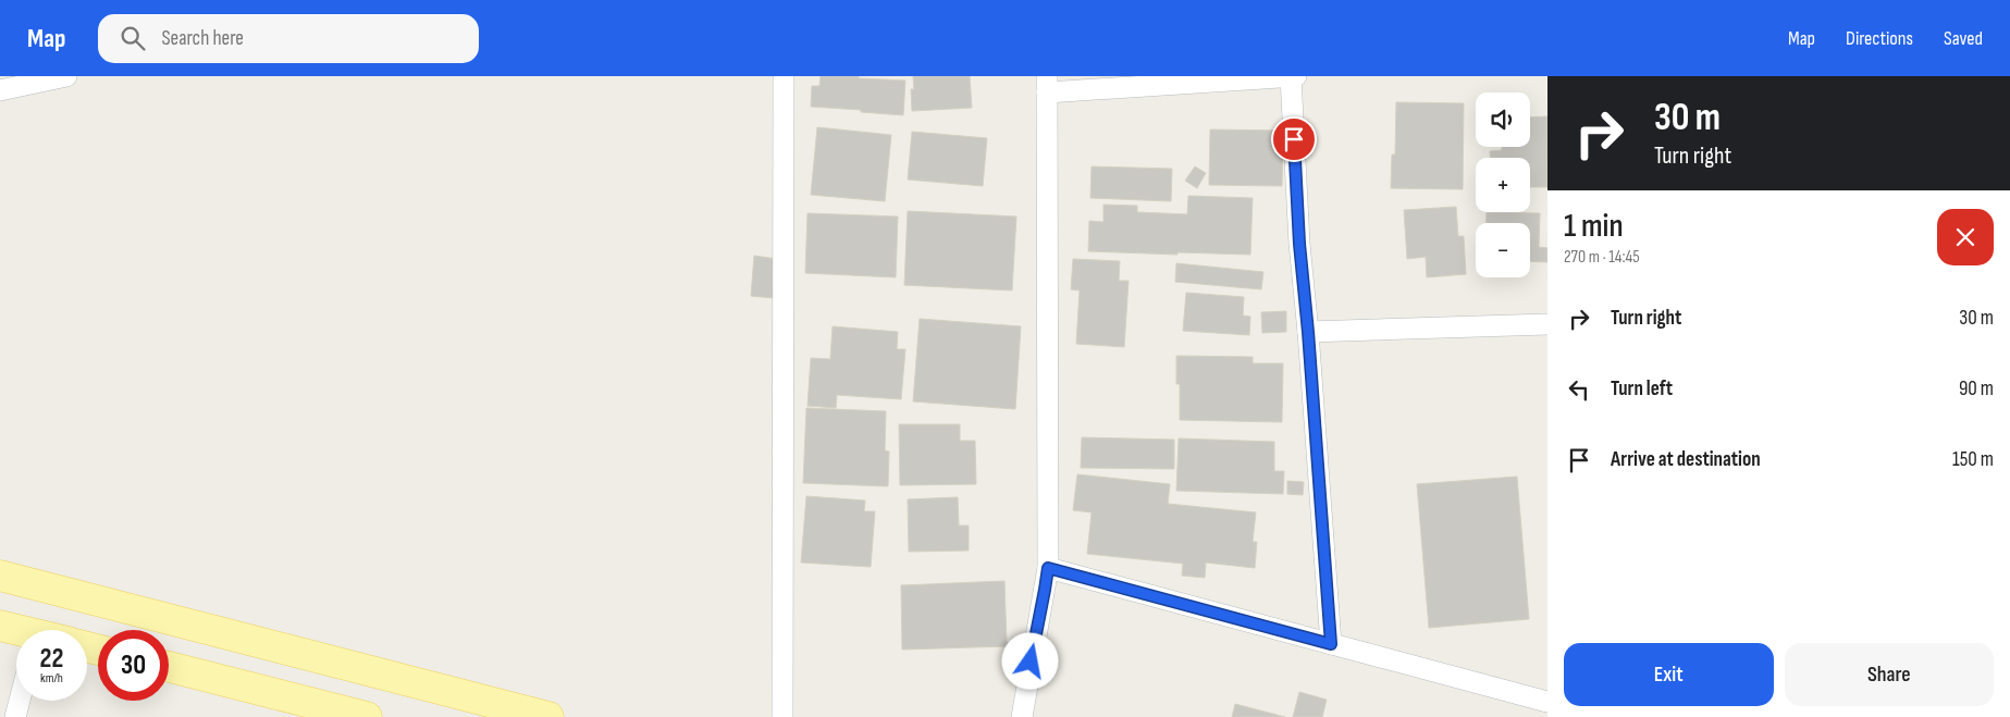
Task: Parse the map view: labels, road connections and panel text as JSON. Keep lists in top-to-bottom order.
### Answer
{
  "page": {
    "header": "Map",
    "search": "Search here",
    "nav": ["Map", "Directions", "Saved"],
    "turn": ["30 m", "Turn right"],
    "map_buttons": ["+", "−"],
    "heading": ["1 min", "270 m · 14:45"],
    "list": [
      {
        "name": "Turn right",
        "value": "30 m"
      },
      {
        "name": "Turn left",
        "value": "90 m"
      },
      {
        "name": "Arrive at destination",
        "value": "150 m"
      }
    ],
    "speed": "22 km/h",
    "limit": "30",
    "buttons": ["Exit", "Share"]
  }
}
